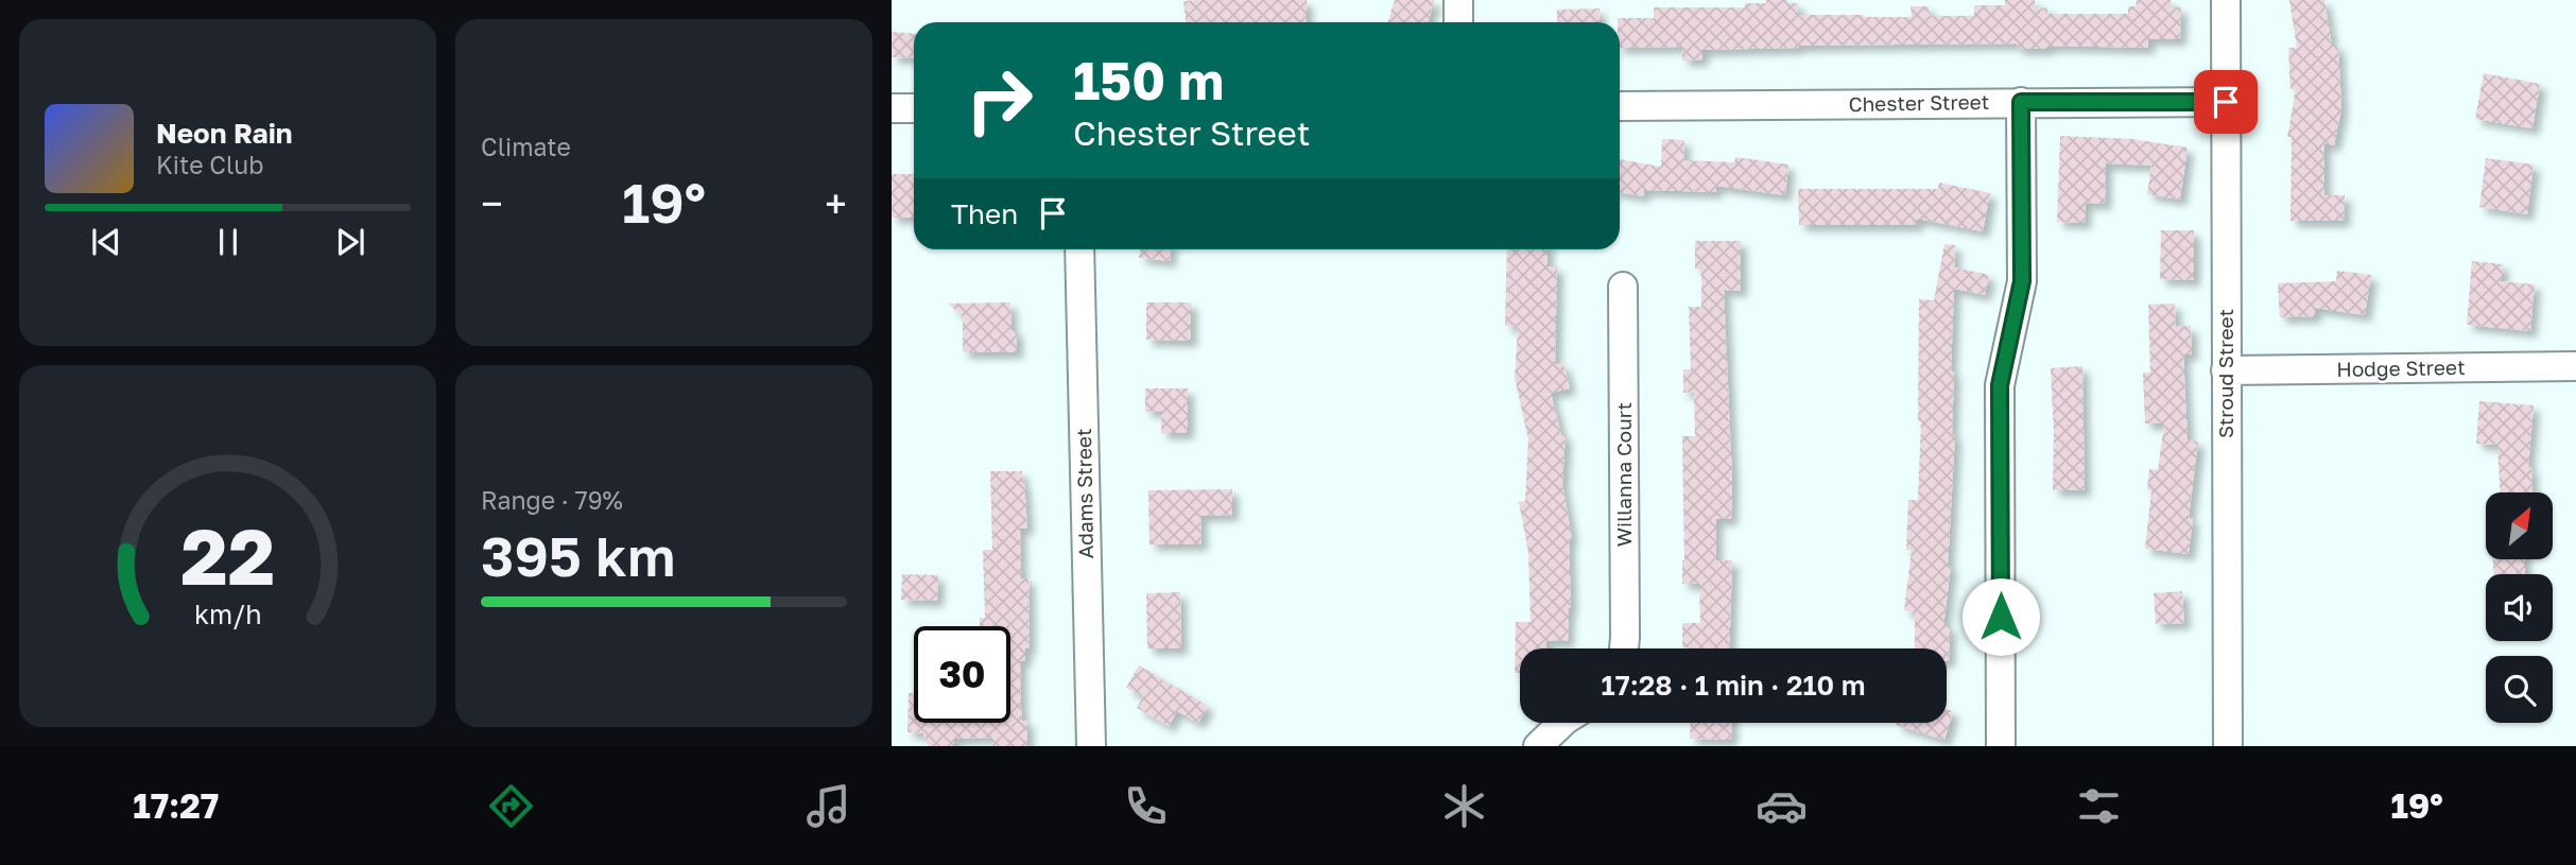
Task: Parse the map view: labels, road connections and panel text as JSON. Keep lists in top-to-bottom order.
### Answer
{
  "streets": {
    "street": [
      "Chester Street",
      "Hodge Street",
      "Stroud Street",
      "Willanna Court",
      "Adams Street"
    ]
  },
  "crossings": [
    ["Chester Street", "Stroud Street"],
    ["Hodge Street", "Stroud Street"]
  ],
  "north": "top right",
  "page": {
    "tile": [
      "Climate",
      ["Range · 79%", "395 km"]
    ],
    "turn": ["150 m", "Chester Street"],
    "song": ["Neon Rain", "Kite Club"],
    "heat": ["−", "19°", "+"],
    "then": "Then",
    "limit": "30",
    "trip": "17:28 · 1 min · 210 m",
    "tabs": ["17:27", "19°"],
    "gauge": ["22", "km/h"]
  }
}
